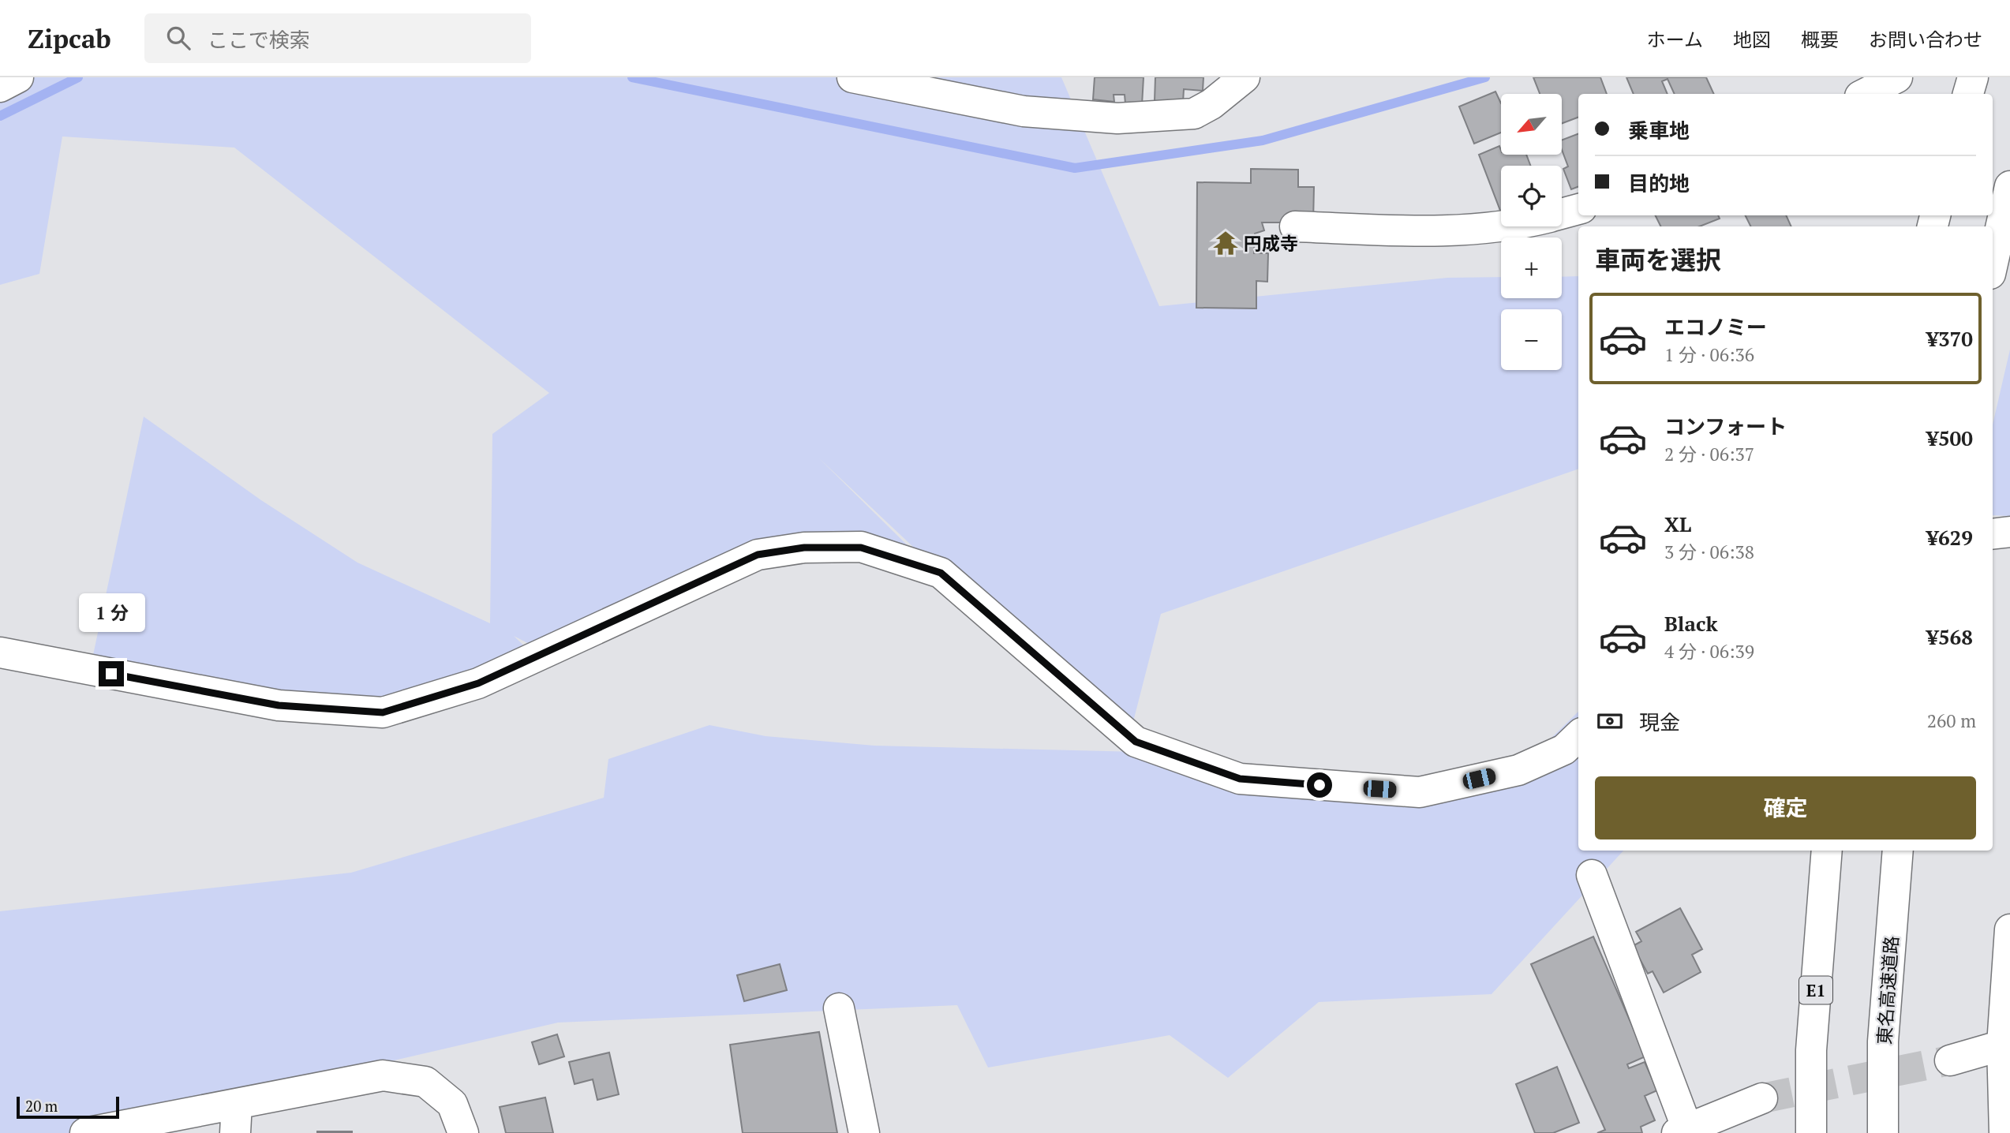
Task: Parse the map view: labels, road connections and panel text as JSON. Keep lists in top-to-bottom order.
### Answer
{
  "streets": {
    "main road": ["E1", "東名高速道路"]
  },
  "places": {
    "temple": ["円成寺"]
  },
  "scale_bar": "20 m",
  "north": "bottom left",
  "page": {
    "header": "Zipcab",
    "search": "ここで検索",
    "nav": [
      "ホーム",
      "地図",
      "概要",
      "お問い合わせ"
    ],
    "map_buttons": ["+", "−"],
    "banner": ["乗車地", "目的地"],
    "heading": "車両を選択",
    "list": [
      {
        "name": "エコノミー",
        "note": "1 分 · 06:36",
        "value": "¥370"
      },
      {
        "name": "コンフォート",
        "note": "2 分 · 06:37",
        "value": "¥500"
      },
      {
        "name": "XL",
        "note": "3 分 · 06:38",
        "value": "¥629"
      },
      {
        "name": "Black",
        "note": "4 分 · 06:39",
        "value": "¥568"
      }
    ],
    "bubble": "1 分",
    "pay": ["現金", "260 m"],
    "buttons": "確定",
    "scale": "20 m"
  }
}
